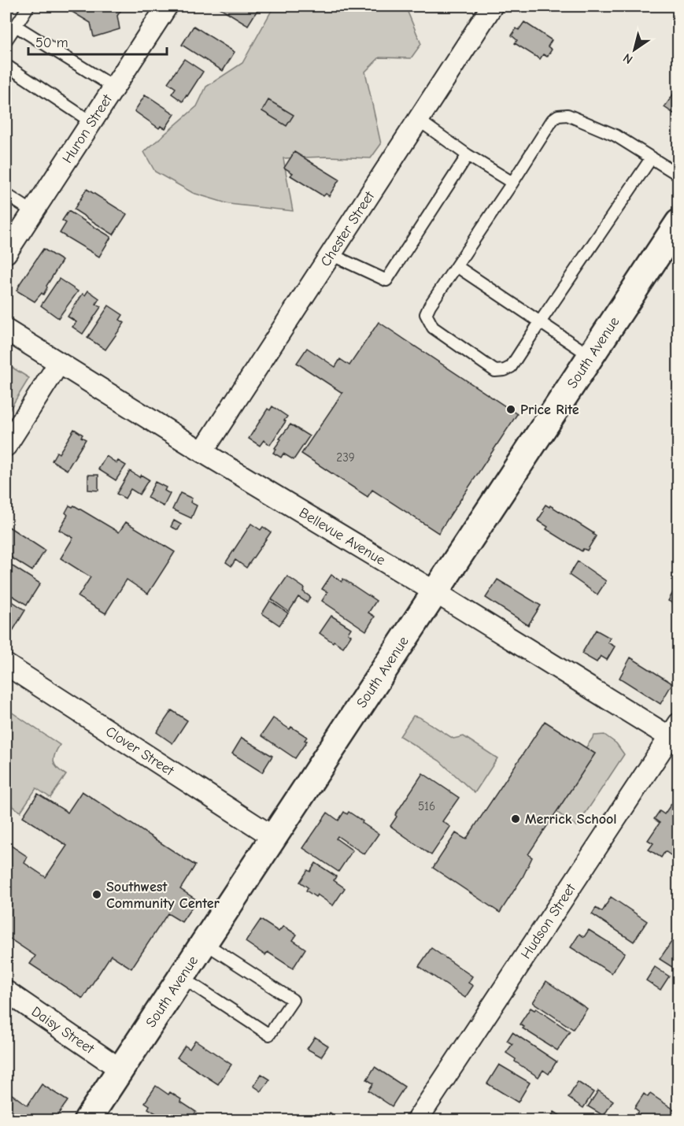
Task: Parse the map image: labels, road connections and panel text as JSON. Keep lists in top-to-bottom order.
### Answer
{
  "streets": {
    "main road": ["South Avenue"],
    "street": [
      "Huron Street",
      "Chester Street",
      "Bellevue Avenue",
      "Clover Street",
      "Hudson Street",
      "Daisy Street"
    ]
  },
  "crossings": [
    ["Chester Street", "Bellevue Avenue"],
    ["South Avenue", "Bellevue Avenue"],
    ["South Avenue", "Clover Street"],
    ["South Avenue", "Daisy Street"],
    ["Bellevue Avenue", "Hudson Street"]
  ],
  "places": ["Price Rite", "Merrick School", "Southwest Community Center"],
  "house_numbers": ["239", "516"],
  "scale_bar": "50 m",
  "north": "bottom left"
}
